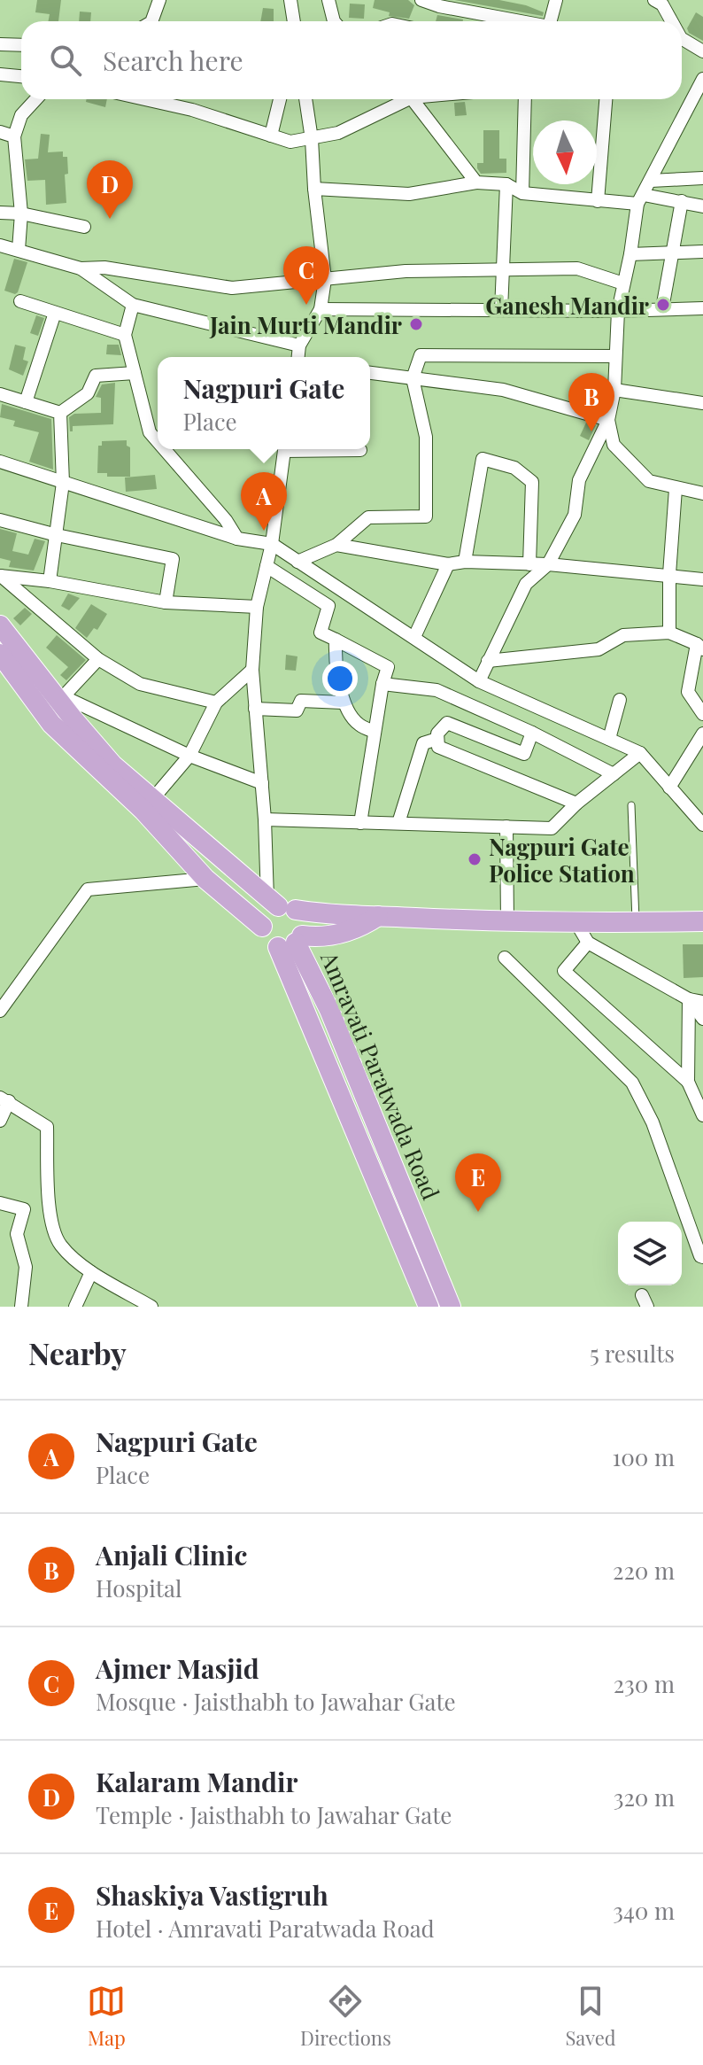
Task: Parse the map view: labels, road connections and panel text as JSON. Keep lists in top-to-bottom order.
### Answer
{
  "streets": {
    "main road": ["Amravati Paratwada Road"]
  },
  "places": ["Ganesh Mandir", "Jain Murti Mandir", "Nagpuri Gate Police Station"],
  "north": "bottom",
  "page": {
    "search": "Search here",
    "pins": [
      "D",
      "C",
      "B",
      "A",
      "E"
    ],
    "popup": ["Nagpuri Gate", "Place"],
    "heading": ["Nearby", "5 results"],
    "list": [
      {
        "mark": "A",
        "name": "Nagpuri Gate",
        "note": "Place",
        "value": "100 m"
      },
      {
        "mark": "B",
        "name": "Anjali Clinic",
        "note": "Hospital",
        "value": "220 m"
      },
      {
        "mark": "C",
        "name": "Ajmer Masjid",
        "note": "Mosque · Jaisthabh to Jawahar Gate",
        "value": "230 m"
      },
      {
        "mark": "D",
        "name": "Kalaram Mandir",
        "note": "Temple · Jaisthabh to Jawahar Gate",
        "value": "320 m"
      },
      {
        "mark": "E",
        "name": "Shaskiya Vastigruh",
        "note": "Hotel · Amravati Paratwada Road",
        "value": "340 m"
      }
    ],
    "nav": ["Map", "Directions", "Saved"]
  }
}
